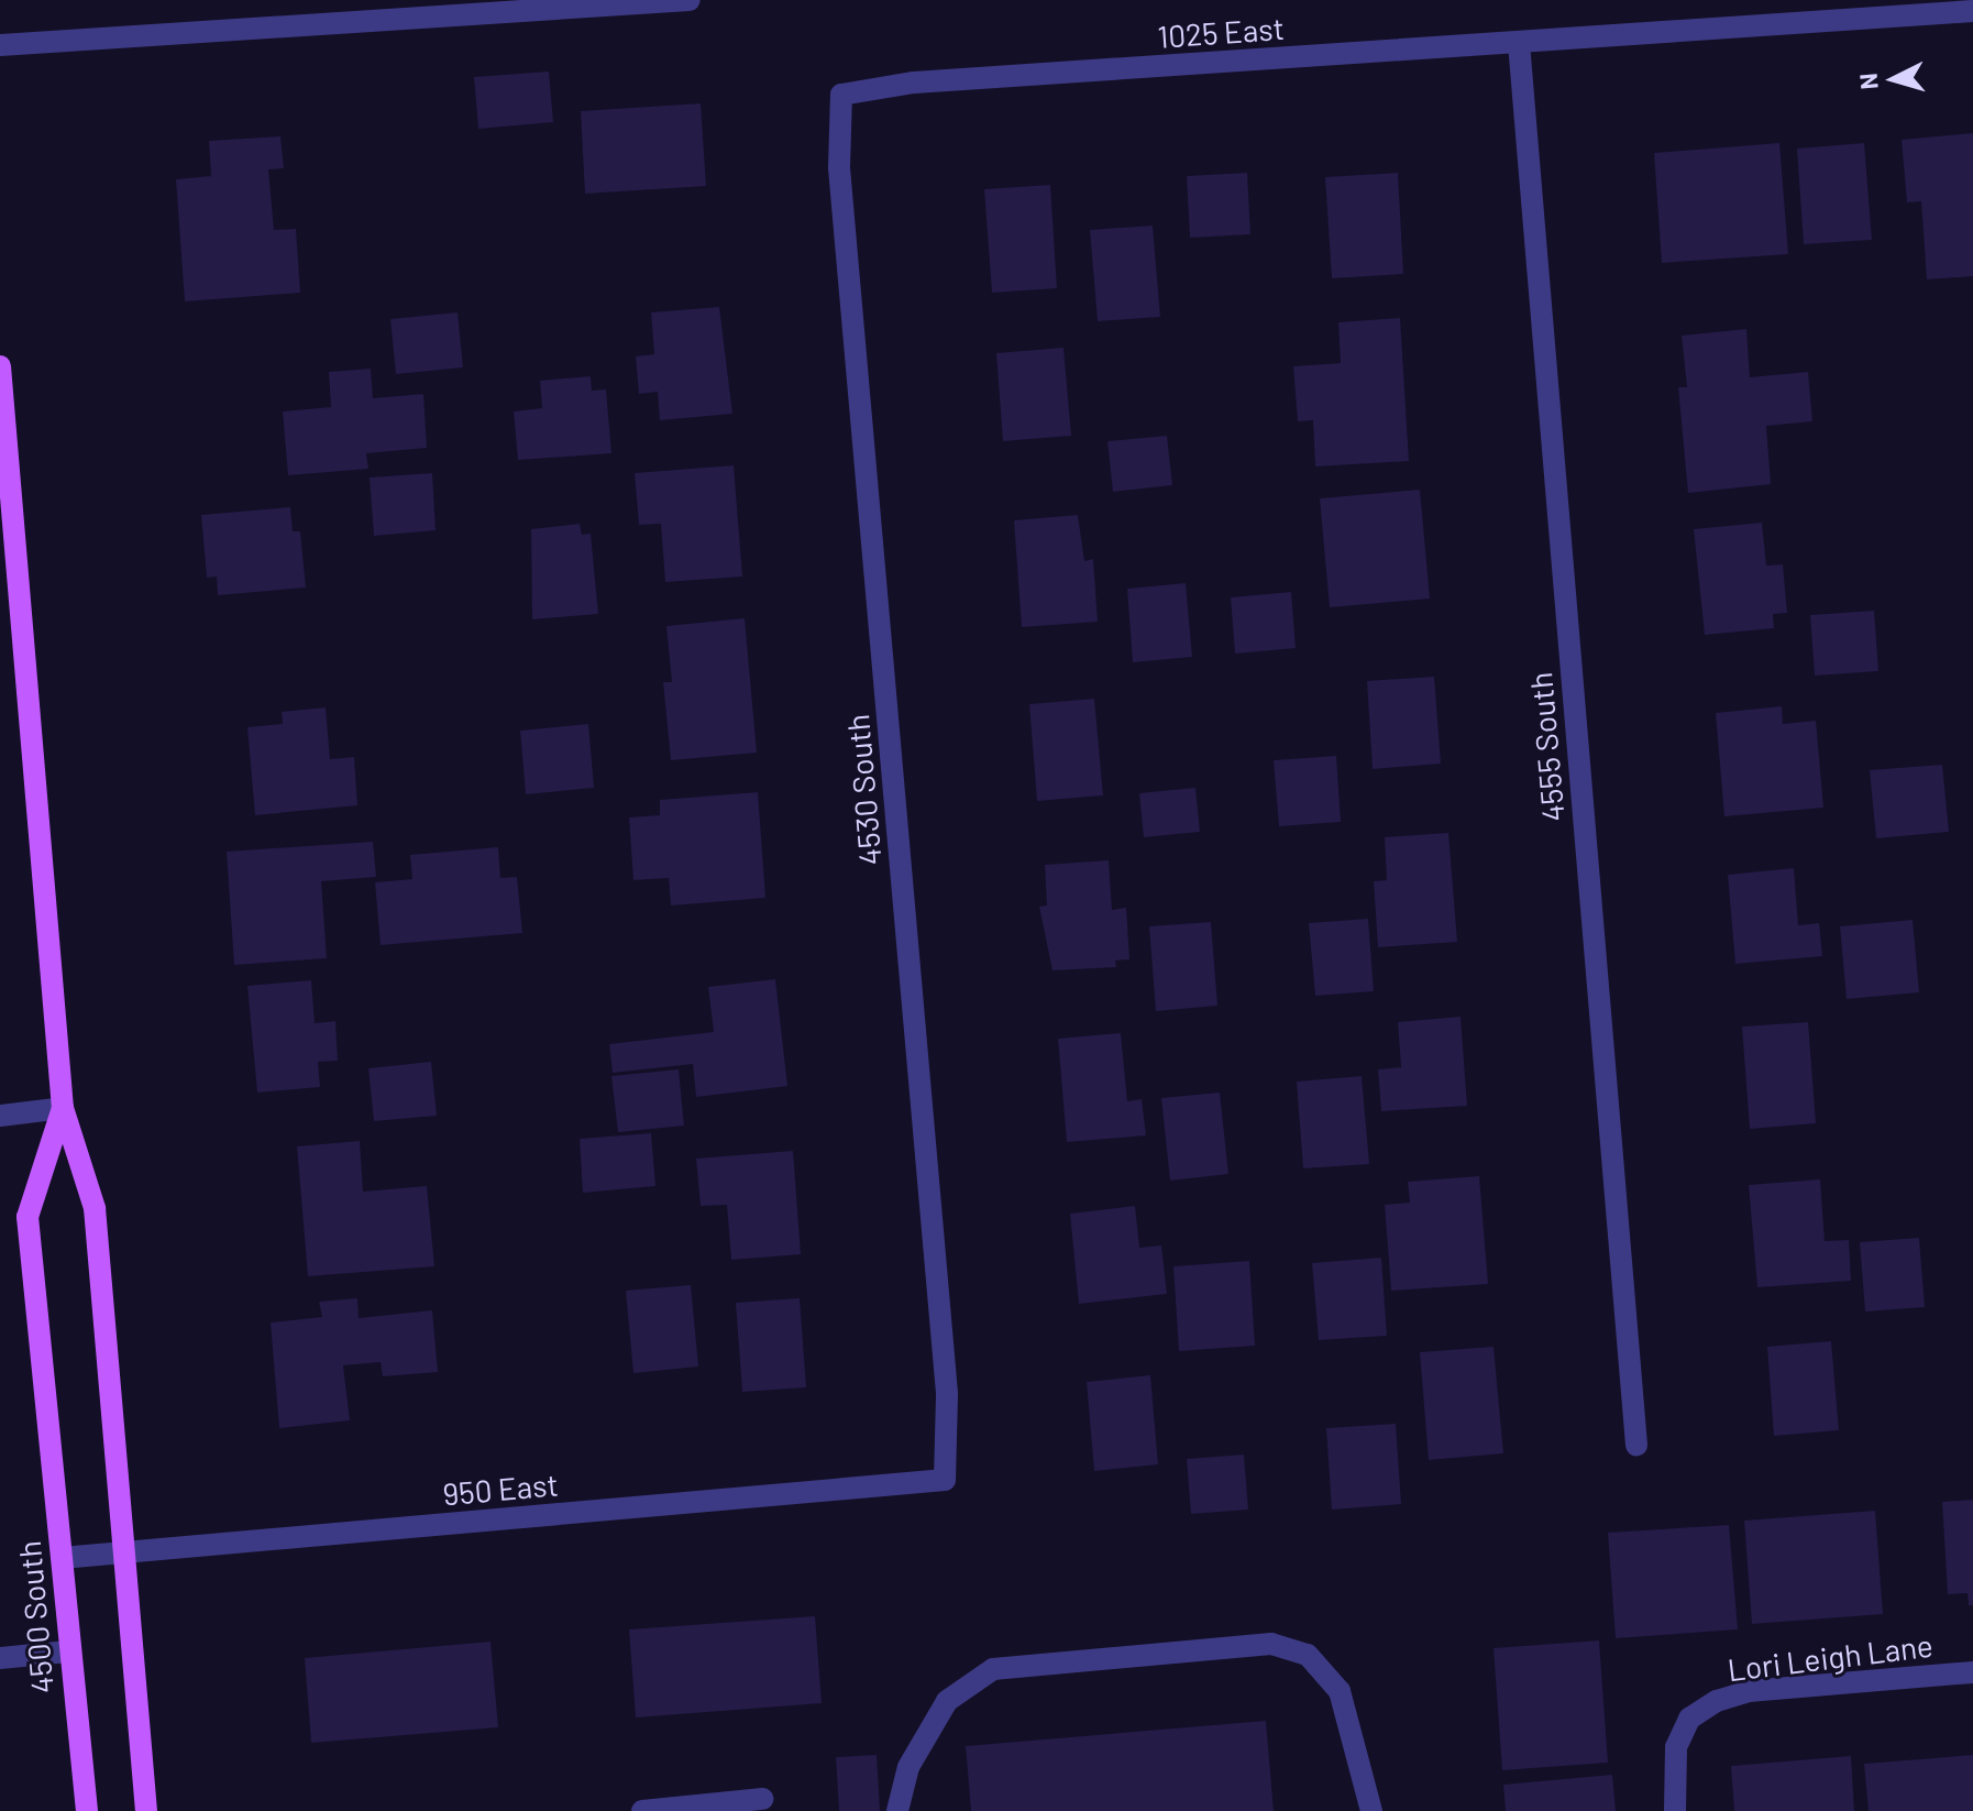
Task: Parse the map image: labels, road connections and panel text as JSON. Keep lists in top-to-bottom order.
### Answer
{
  "streets": {
    "main road": ["4500 South"],
    "street": [
      "1025 East",
      "4555 South",
      "4530 South",
      "950 East",
      "Lori Leigh Lane"
    ]
  },
  "crossings": [
    ["1025 East", "4555 South"],
    ["1025 East", "4530 South"],
    ["4530 South", "950 East"],
    ["950 East", "4500 South"]
  ],
  "north": "left"
}
